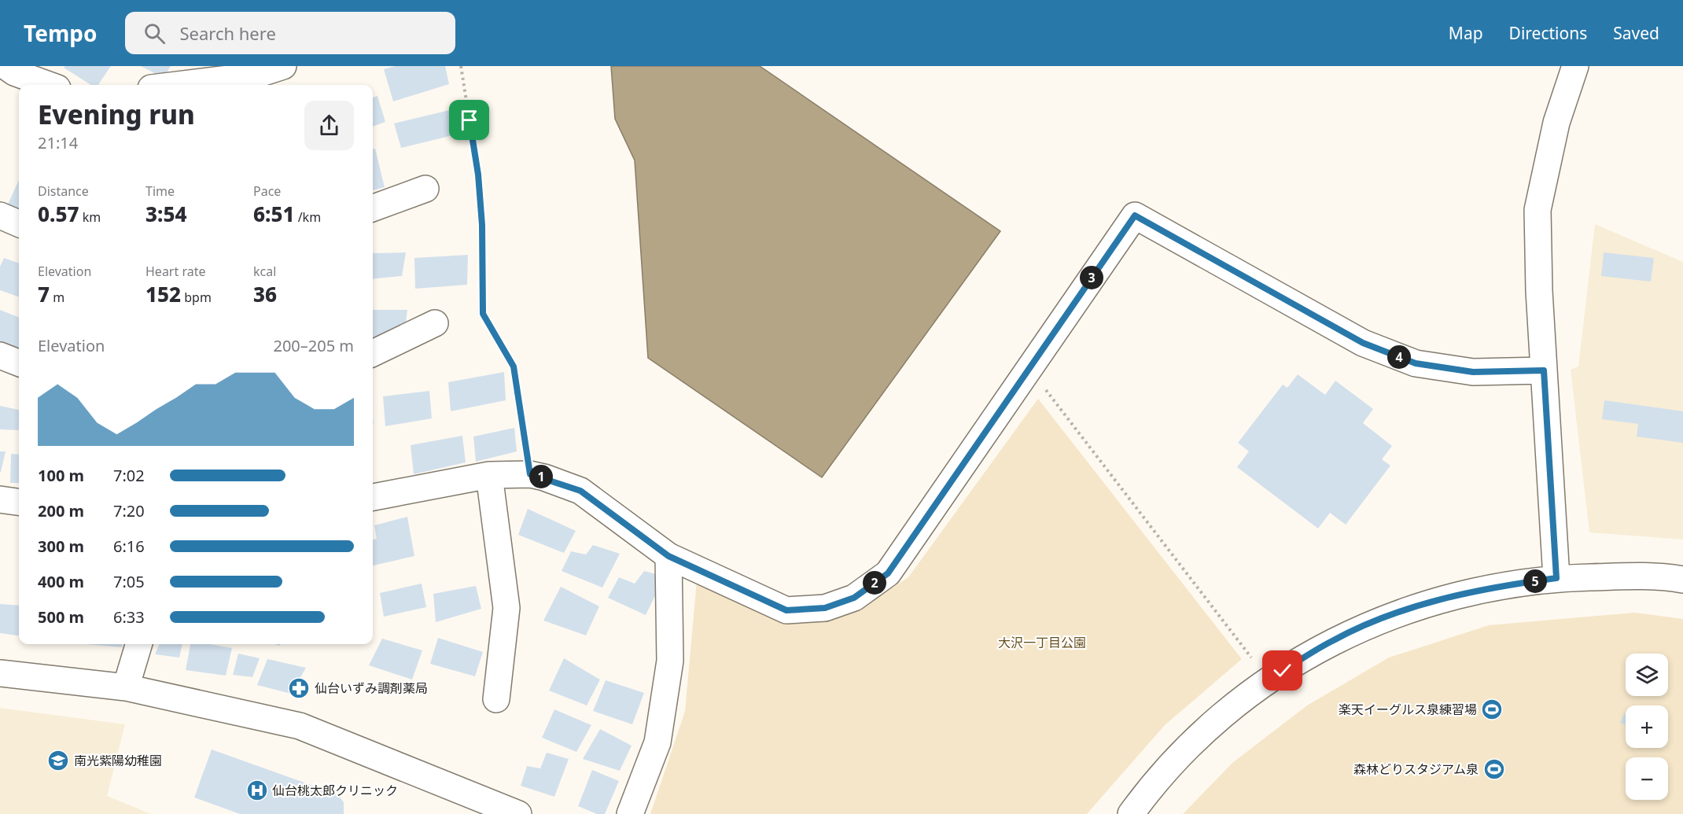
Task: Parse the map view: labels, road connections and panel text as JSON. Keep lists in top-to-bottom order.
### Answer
{
  "parks": ["大沢一丁目公園"],
  "places": {
    "pharmacy": ["仙台いずみ調剤薬局"],
    "sports": ["楽天イーグルス泉練習場", "森林どりスタジアム泉"],
    "school or university": ["南光紫陽幼稚園"],
    "hospital": ["仙台桃太郎クリニック"]
  },
  "page": {
    "header": "Tempo",
    "search": "Search here",
    "nav": ["Map", "Directions", "Saved"],
    "heading": ["Evening run", "21:14"],
    "stats": [
      ["Distance", "0.57 km"],
      ["Time", "3:54"],
      ["Pace", "6:51 /km"],
      ["Elevation", "7 m"],
      ["Heart rate", "152 bpm"],
      ["kcal", "36"]
    ],
    "pins": [
      "3",
      "4",
      "1",
      "5",
      "2"
    ],
    "chart": ["Elevation", "200–205 m"],
    "list": [
      {
        "name": "100 m",
        "note": "7:02"
      },
      {
        "name": "200 m",
        "note": "7:20"
      },
      {
        "name": "300 m",
        "note": "6:16"
      },
      {
        "name": "400 m",
        "note": "7:05"
      },
      {
        "name": "500 m",
        "note": "6:33"
      }
    ],
    "map_buttons": ["+", "−"]
  }
}
